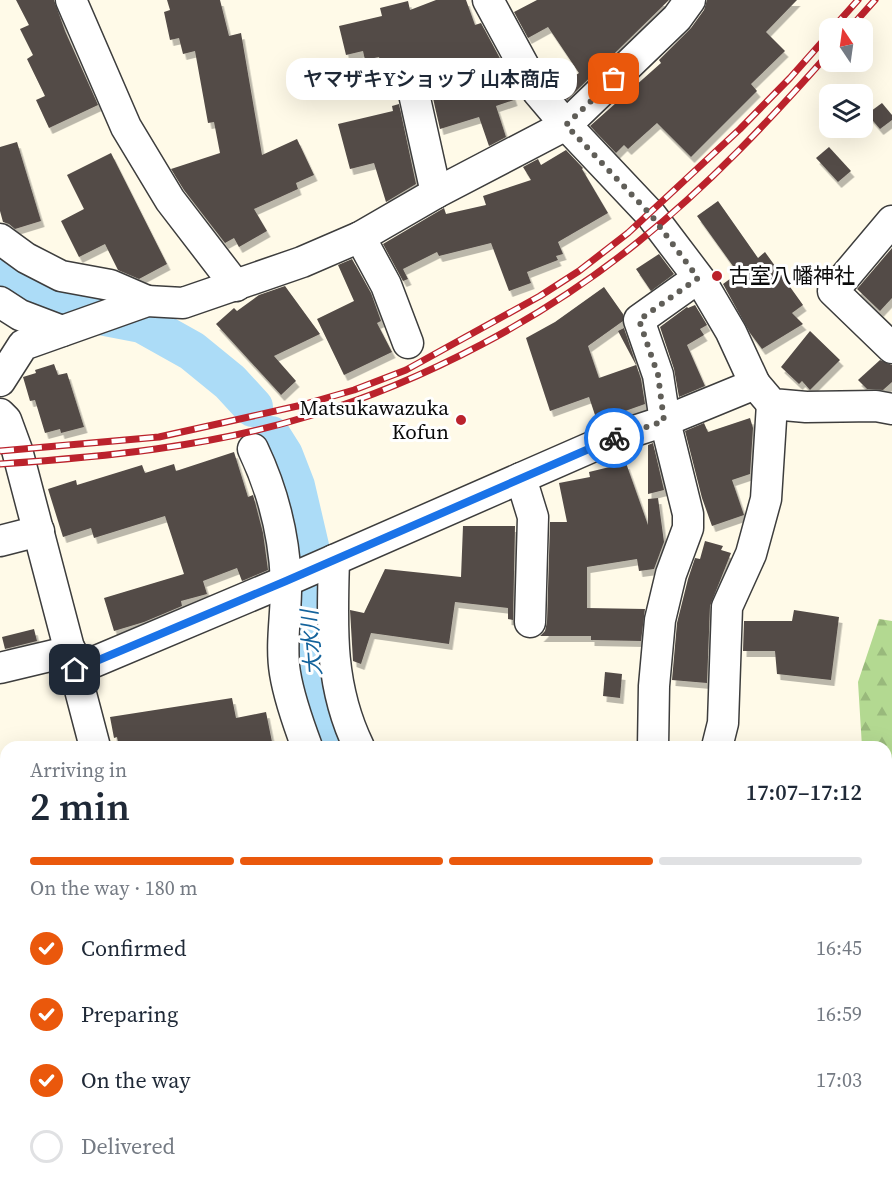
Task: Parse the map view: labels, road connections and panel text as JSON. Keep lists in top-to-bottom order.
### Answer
{
  "water": ["大水川"],
  "places": ["ヤマザキYショップ 山本商店", "古室八幡神社", "Matsukawazuka Kofun"],
  "north": "top",
  "page": {
    "bubble": "ヤマザキYショップ 山本商店",
    "heading": ["2 min", "Arriving in", "17:07–17:12"],
    "bar": "On the way · 180 m",
    "list": [
      ["Confirmed", "16:45"],
      ["Preparing", "16:59"],
      ["On the way", "17:03"],
      "Delivered"
    ]
  }
}
